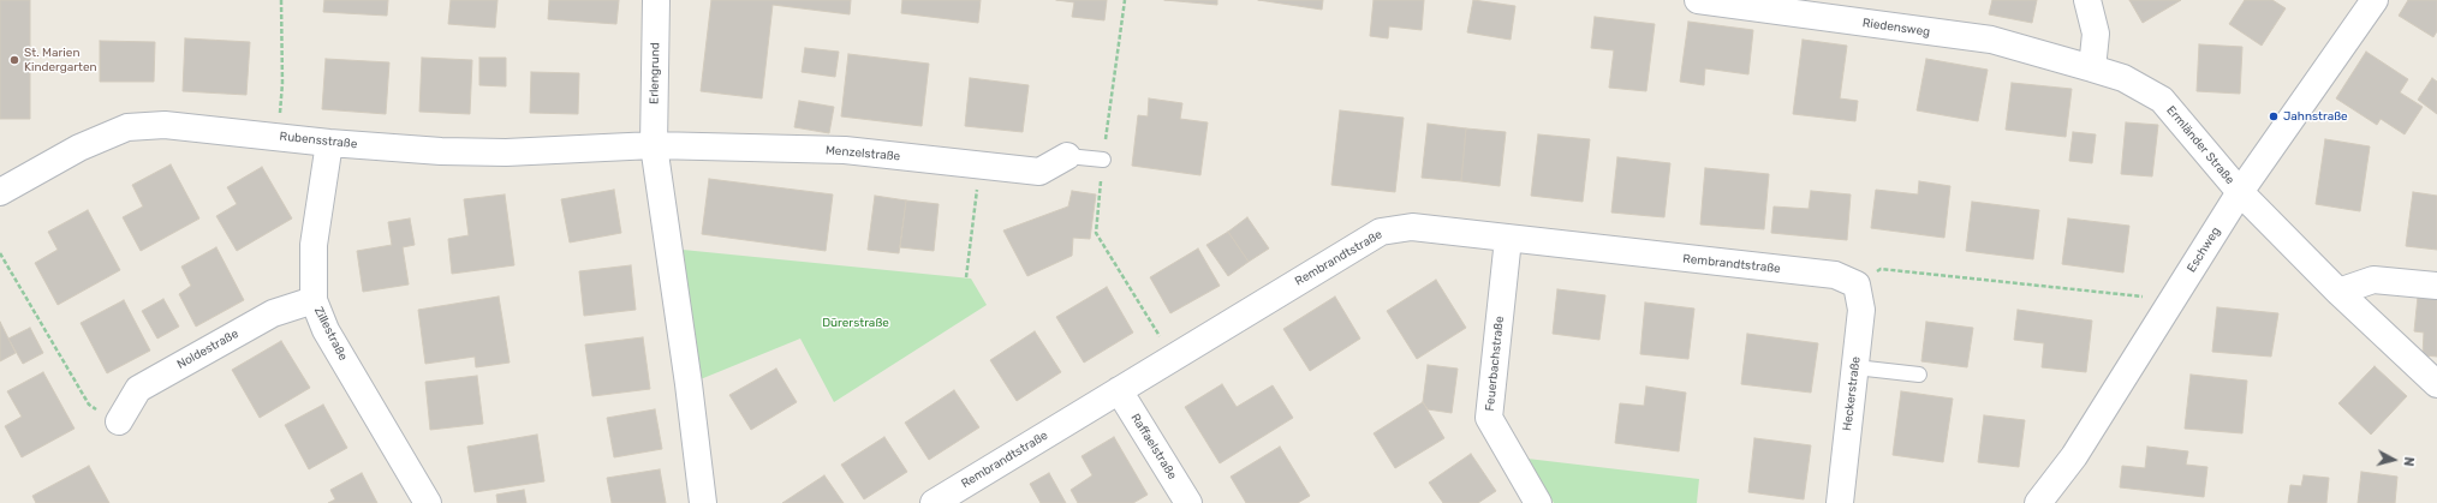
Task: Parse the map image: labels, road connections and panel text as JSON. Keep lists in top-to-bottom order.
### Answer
{
  "streets": {
    "street": [
      "Riedensweg",
      "Erlengrund",
      "Rubensstraße",
      "Ermländer Straße",
      "Menzelstraße",
      "Eschweg",
      "Rembrandtstraße",
      "Zillestraße",
      "Noldestraße",
      "Feuerbachstraße",
      "Heckerstraße",
      "Raffaelstraße"
    ]
  },
  "crossings": [
    ["Riedensweg", "Ermländer Straße"],
    ["Erlengrund", "Rubensstraße"],
    ["Erlengrund", "Menzelstraße"],
    ["Rubensstraße", "Menzelstraße"],
    ["Rubensstraße", "Zillestraße"],
    ["Ermländer Straße", "Eschweg"],
    ["Rembrandtstraße", "Feuerbachstraße"],
    ["Rembrandtstraße", "Heckerstraße"],
    ["Rembrandtstraße", "Raffaelstraße"],
    ["Zillestraße", "Noldestraße"]
  ],
  "parks": ["Dürerstraße"],
  "places": ["St. Marien Kindergarten", "Jahnstraße"],
  "north": "right"
}
